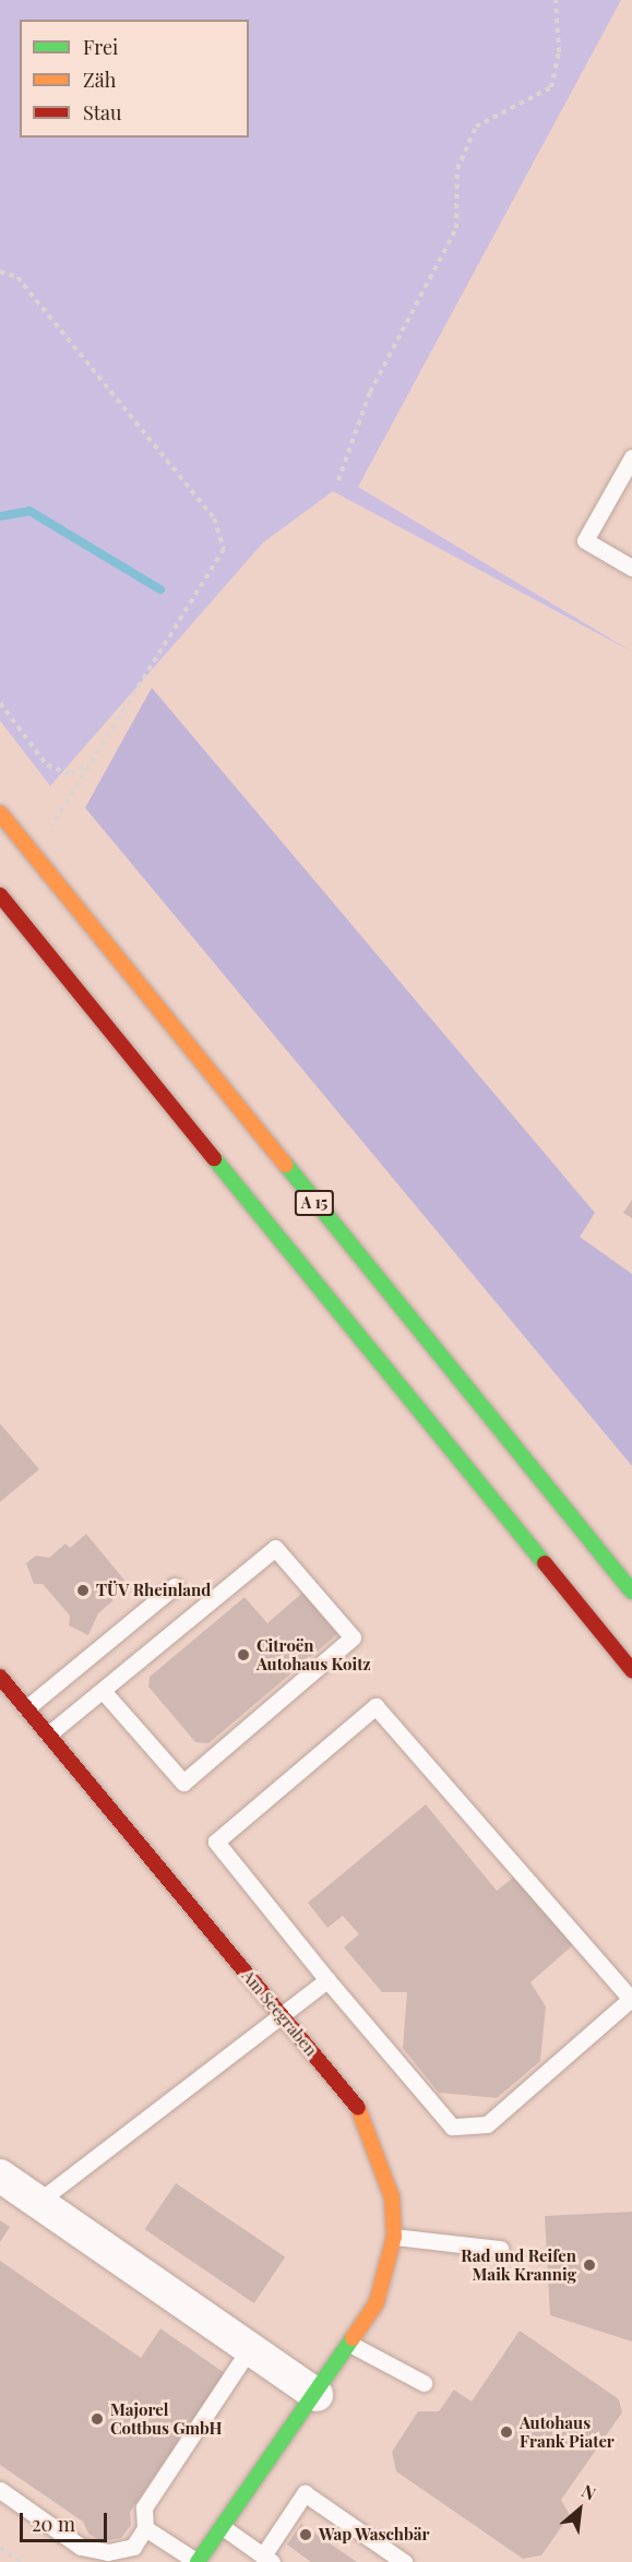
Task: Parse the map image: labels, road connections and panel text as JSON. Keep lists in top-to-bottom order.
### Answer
{
  "streets": {
    "main road": ["A 15", "Am Seegraben"]
  },
  "places": [
    "TÜV Rheinland",
    "Citroën Autohaus Koitz",
    "Rad und Reifen Maik Krannig",
    "Majorel Cottbus GmbH",
    "Autohaus Frank Piater",
    "Wap Waschbär"
  ],
  "legend": ["Frei", "Zäh", "Stau"],
  "scale_bar": "20 m",
  "north": "top right"
}
